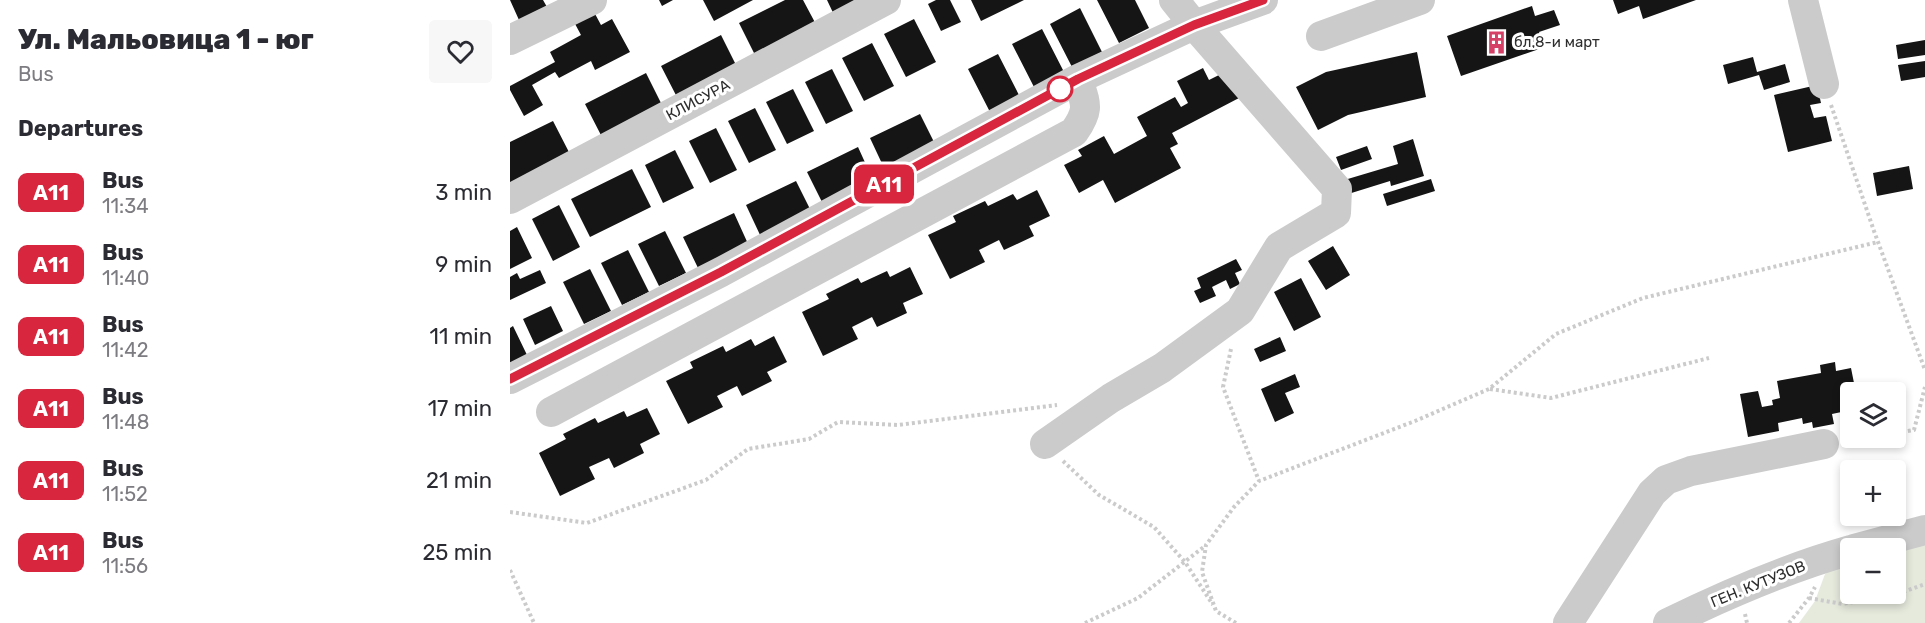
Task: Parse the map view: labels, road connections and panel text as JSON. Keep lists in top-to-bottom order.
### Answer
{
  "streets": {
    "street": ["КЛИСУРА", "ГЕН. КУТУЗОВ"]
  },
  "places": {
    "building": ["бл.8-и март"]
  },
  "lines": ["bus line А11"],
  "page": {
    "heading": [
      ["Ул. Мальовица 1 - юг", "Bus"],
      "Departures"
    ],
    "on_map": "А11",
    "list": [
      {
        "mark": "А11",
        "name": "Bus",
        "note": "11:34",
        "value": "3 min"
      },
      {
        "mark": "А11",
        "name": "Bus",
        "note": "11:40",
        "value": "9 min"
      },
      {
        "mark": "А11",
        "name": "Bus",
        "note": "11:42",
        "value": "11 min"
      },
      {
        "mark": "А11",
        "name": "Bus",
        "note": "11:48",
        "value": "17 min"
      },
      {
        "mark": "А11",
        "name": "Bus",
        "note": "11:52",
        "value": "21 min"
      },
      {
        "mark": "А11",
        "name": "Bus",
        "note": "11:56",
        "value": "25 min"
      }
    ],
    "map_buttons": ["+", "−"]
  }
}
